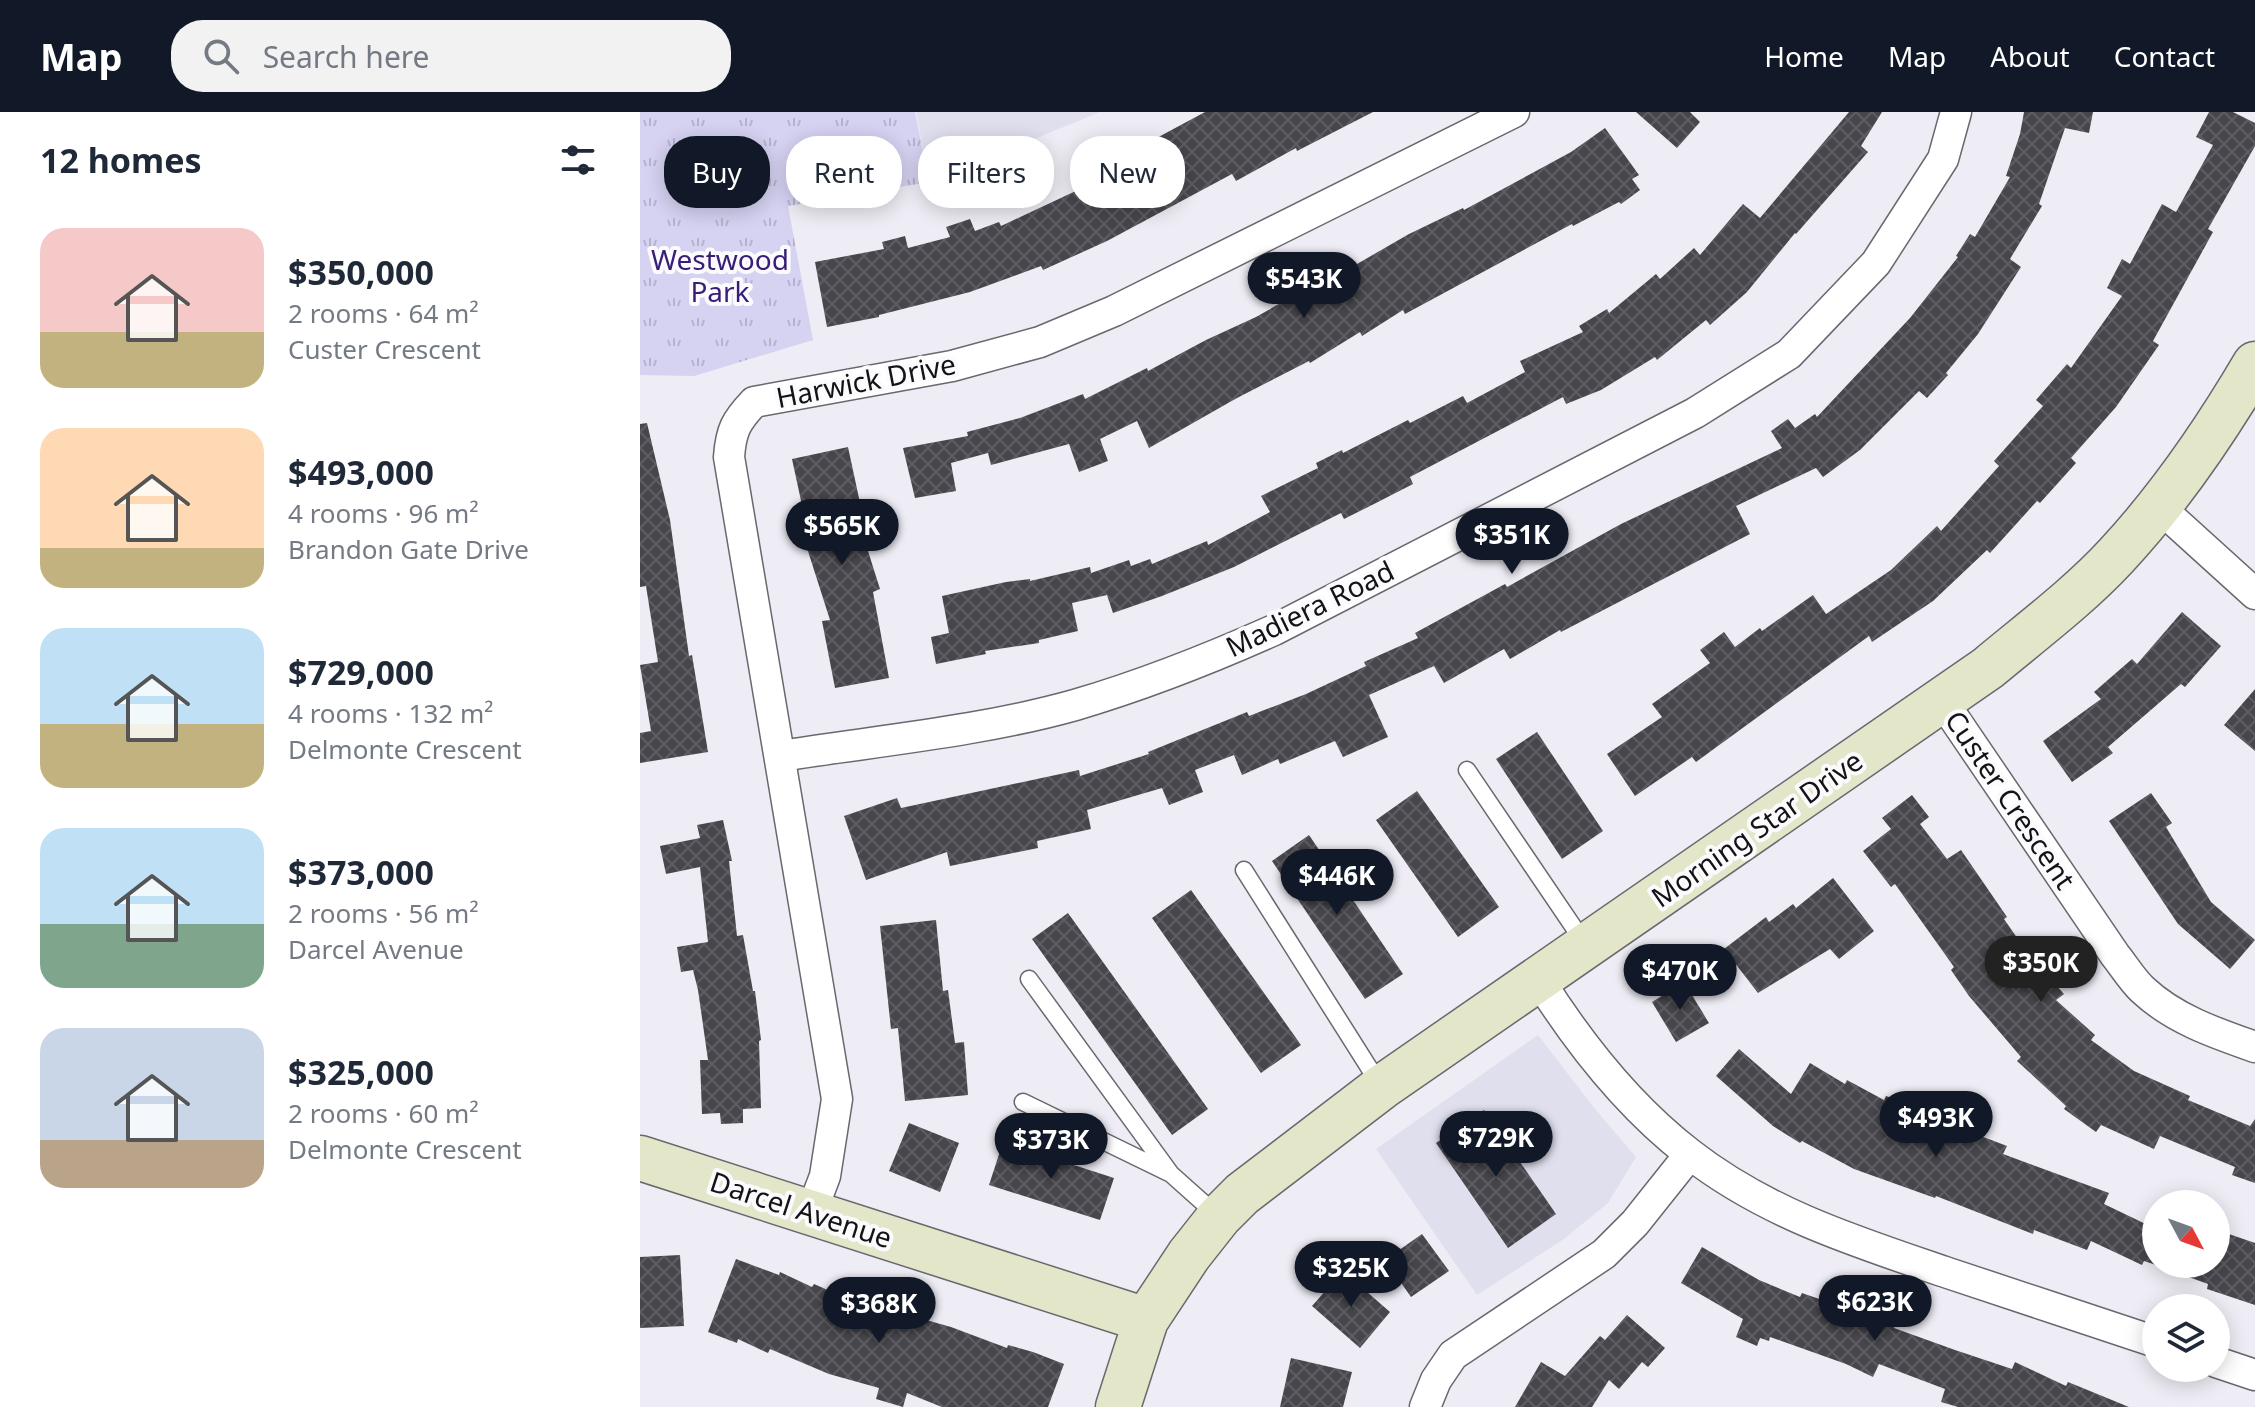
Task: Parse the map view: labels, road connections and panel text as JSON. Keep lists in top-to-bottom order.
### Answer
{
  "streets": {
    "street": [
      "Harwick Drive",
      "Madiera Road",
      "Custer Crescent",
      "Morning Star Drive",
      "Darcel Avenue"
    ]
  },
  "crossings": [
    ["Harwick Drive", "Madiera Road"],
    ["Harwick Drive", "Darcel Avenue"],
    ["Custer Crescent", "Morning Star Drive"],
    ["Morning Star Drive", "Darcel Avenue"]
  ],
  "parks": ["Westwood Park"],
  "north": "bottom right",
  "page": {
    "header": "Map",
    "search": "Search here",
    "nav": [
      "Home",
      "Map",
      "About",
      "Contact"
    ],
    "heading": "12 homes",
    "chip": [
      "Buy",
      "Rent",
      "Filters",
      "New"
    ],
    "list": [
      {
        "name": "$350,000",
        "note": "2 rooms · 64 m² · Custer Crescent"
      },
      {
        "name": "$493,000",
        "note": "4 rooms · 96 m² · Brandon Gate Drive"
      },
      {
        "name": "$729,000",
        "note": "4 rooms · 132 m² · Delmonte Crescent"
      },
      {
        "name": "$373,000",
        "note": "2 rooms · 56 m² · Darcel Avenue"
      },
      {
        "name": "$325,000",
        "note": "2 rooms · 60 m² · Delmonte Crescent"
      }
    ],
    "price": [
      "$543K",
      "$565K",
      "$351K",
      "$446K",
      "$350K",
      "$470K",
      "$493K",
      "$729K",
      "$373K",
      "$325K",
      "$623K",
      "$368K"
    ]
  }
}
